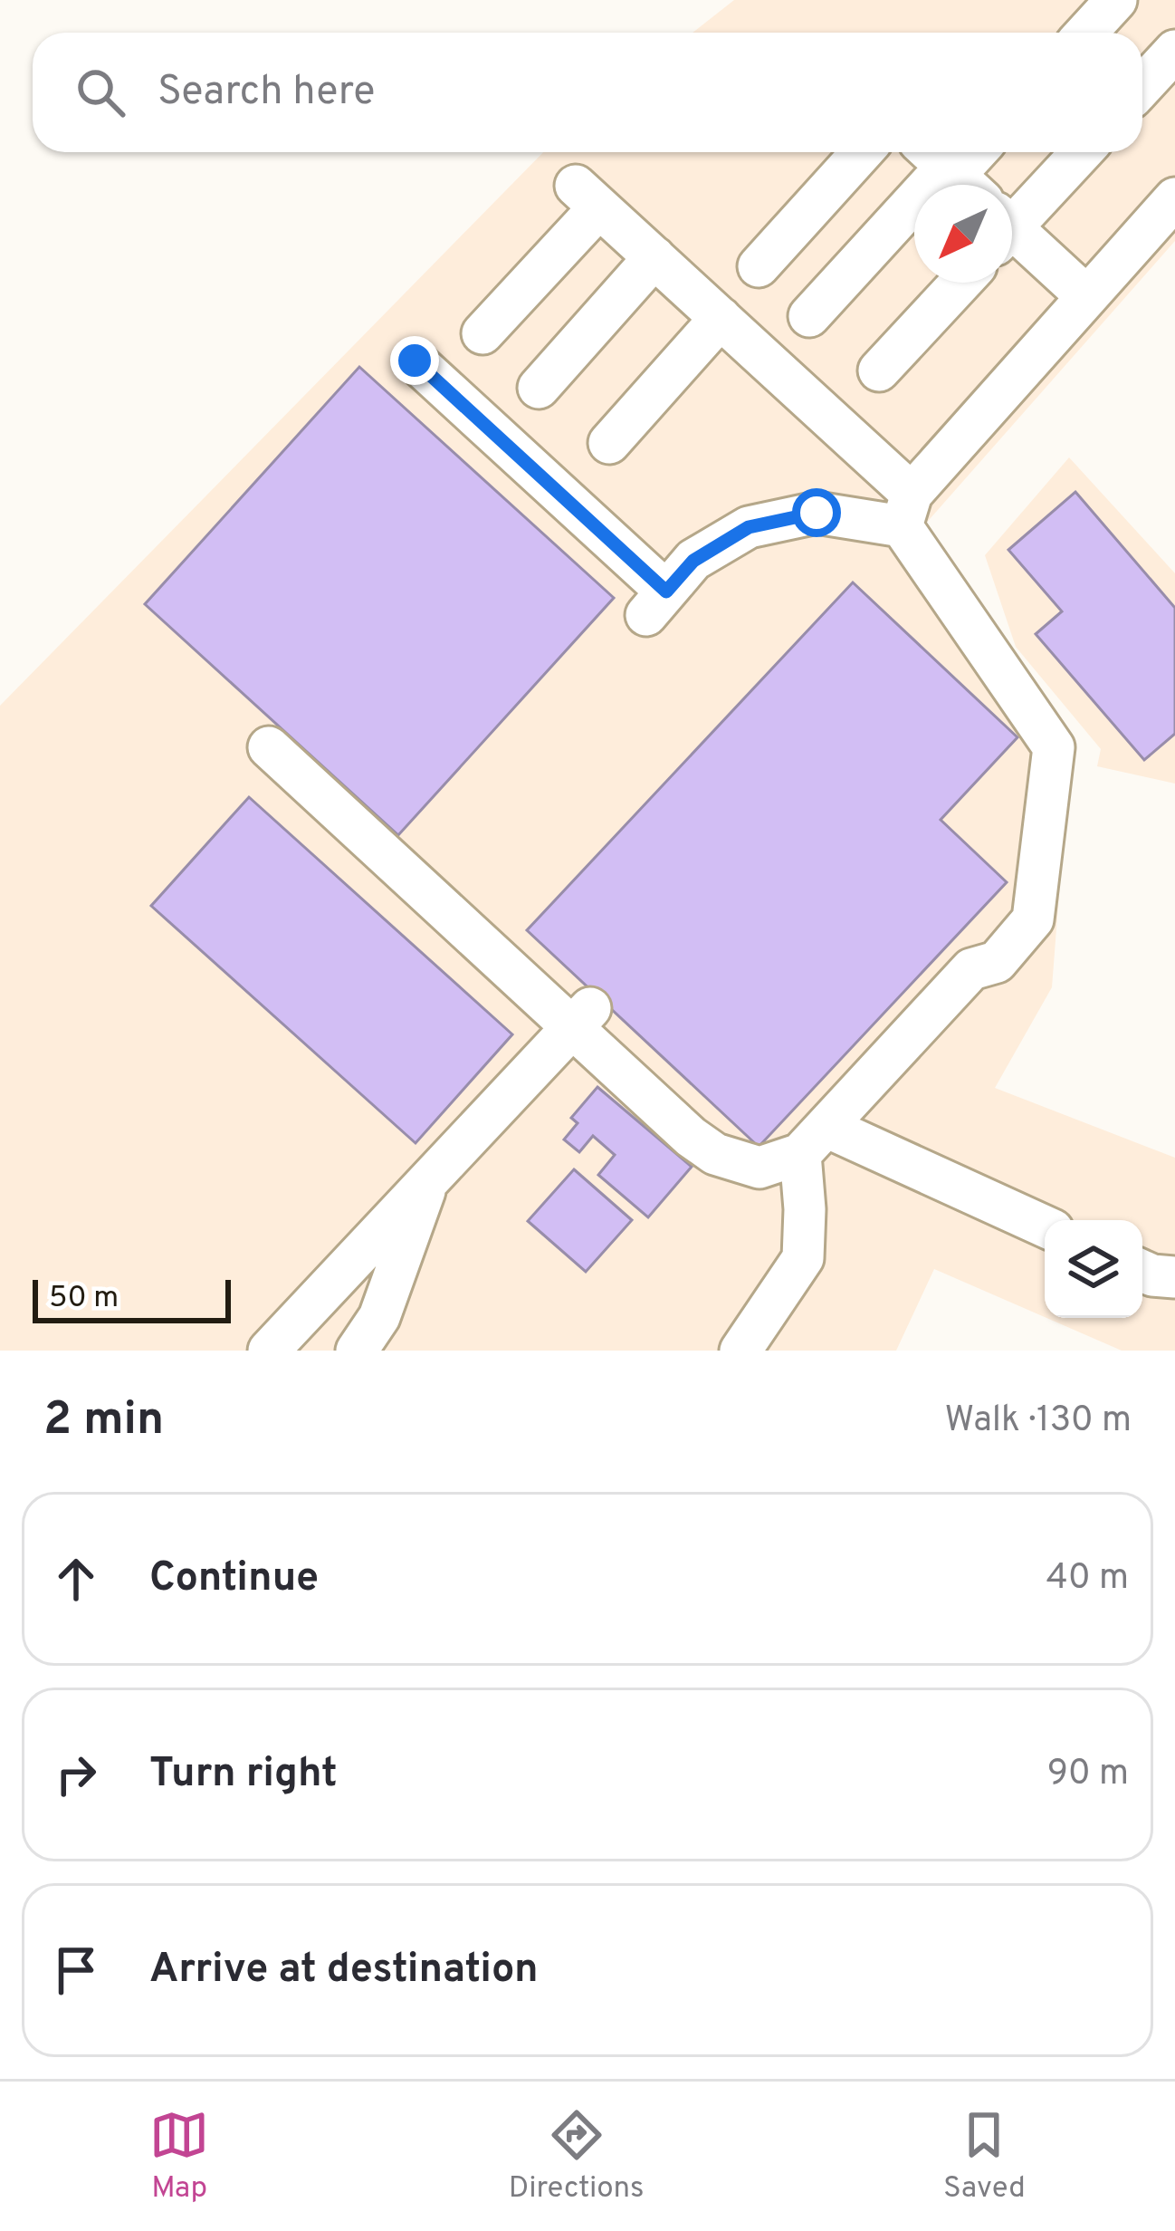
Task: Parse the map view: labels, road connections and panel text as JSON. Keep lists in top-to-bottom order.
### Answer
{
  "scale_bar": "50 m",
  "north": "bottom left",
  "page": {
    "search": "Search here",
    "scale": "50 m",
    "heading": ["2 min", "Walk · 130 m"],
    "list": [
      ["Continue", "40 m"],
      ["Turn right", "90 m"],
      "Arrive at destination"
    ],
    "nav": ["Map", "Directions", "Saved"]
  }
}
